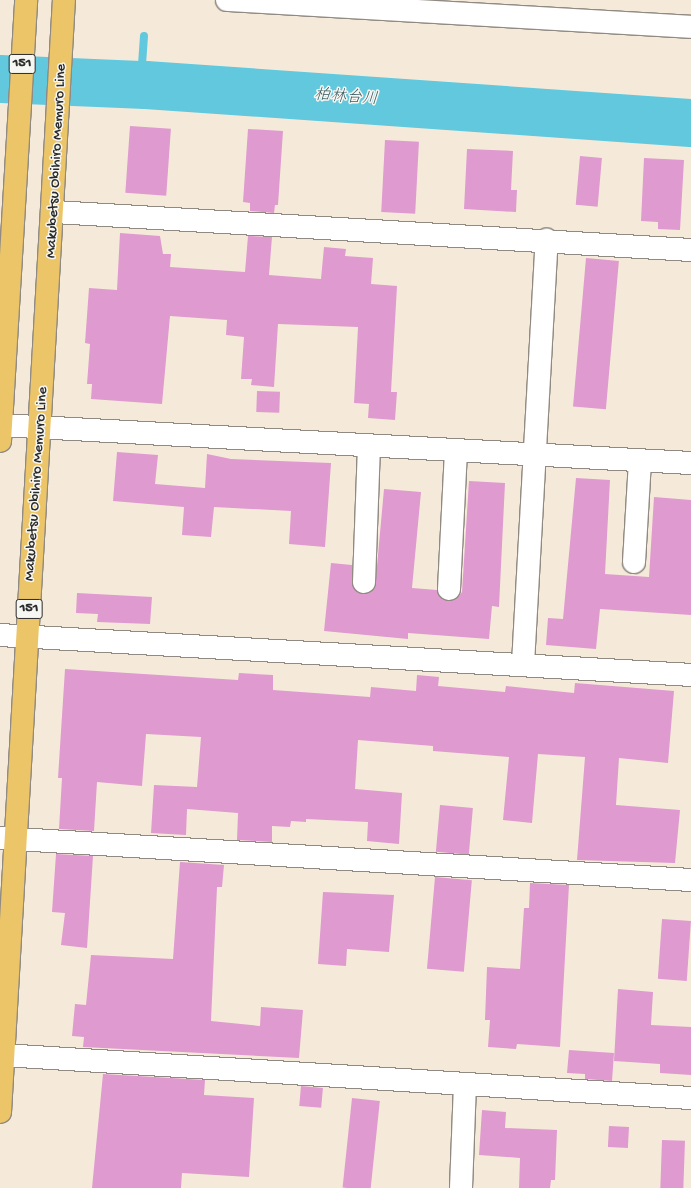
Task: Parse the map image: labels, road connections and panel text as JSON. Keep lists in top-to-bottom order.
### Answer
{
  "streets": {
    "main road": ["151", "Makubetsu Obihiro Memuro Line"]
  },
  "water": ["柏林台川"]
}
